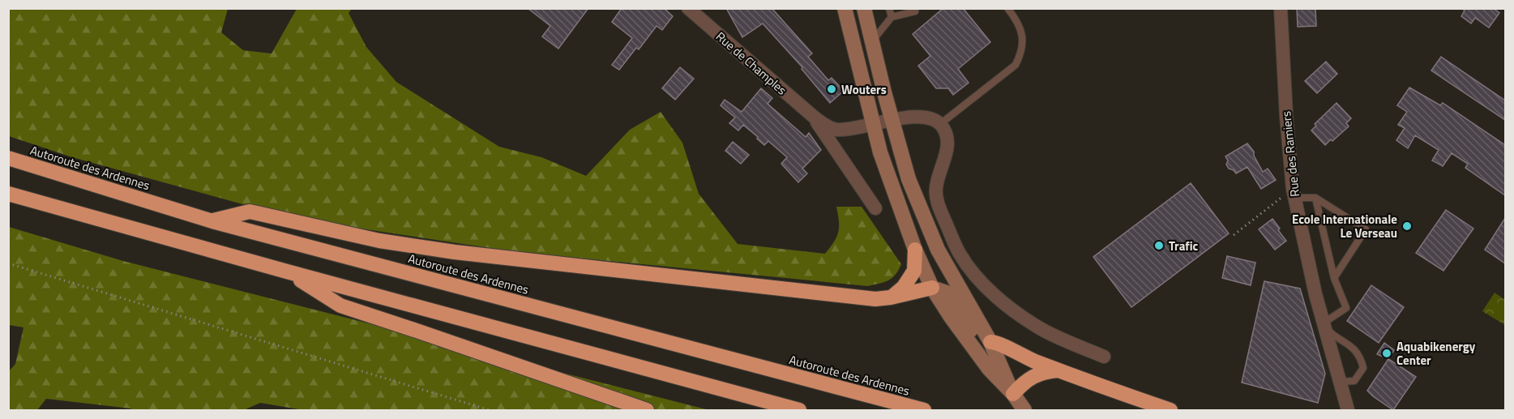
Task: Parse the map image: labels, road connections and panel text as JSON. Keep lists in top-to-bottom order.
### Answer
{
  "streets": {
    "highway": ["Autoroute des Ardennes"],
    "street": ["Rue de Champles", "Rue des Ramiers"]
  },
  "places": [
    "Wouters",
    "Ecole Internationale Le Verseau",
    "Trafic",
    "Aquabikenergy Center"
  ]
}
